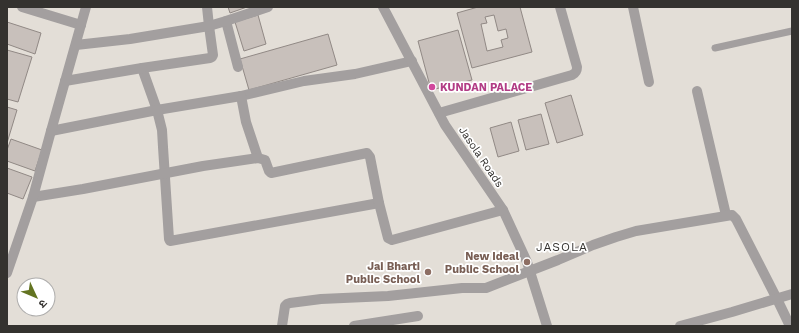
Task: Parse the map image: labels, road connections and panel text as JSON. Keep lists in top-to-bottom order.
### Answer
{
  "streets": {
    "street": ["Jasola Roads"]
  },
  "districts": ["JASOLA"],
  "places": ["KUNDAN PALACE", "New Ideal Public School", "Jai Bharti Public School"],
  "north": "bottom right"
}
